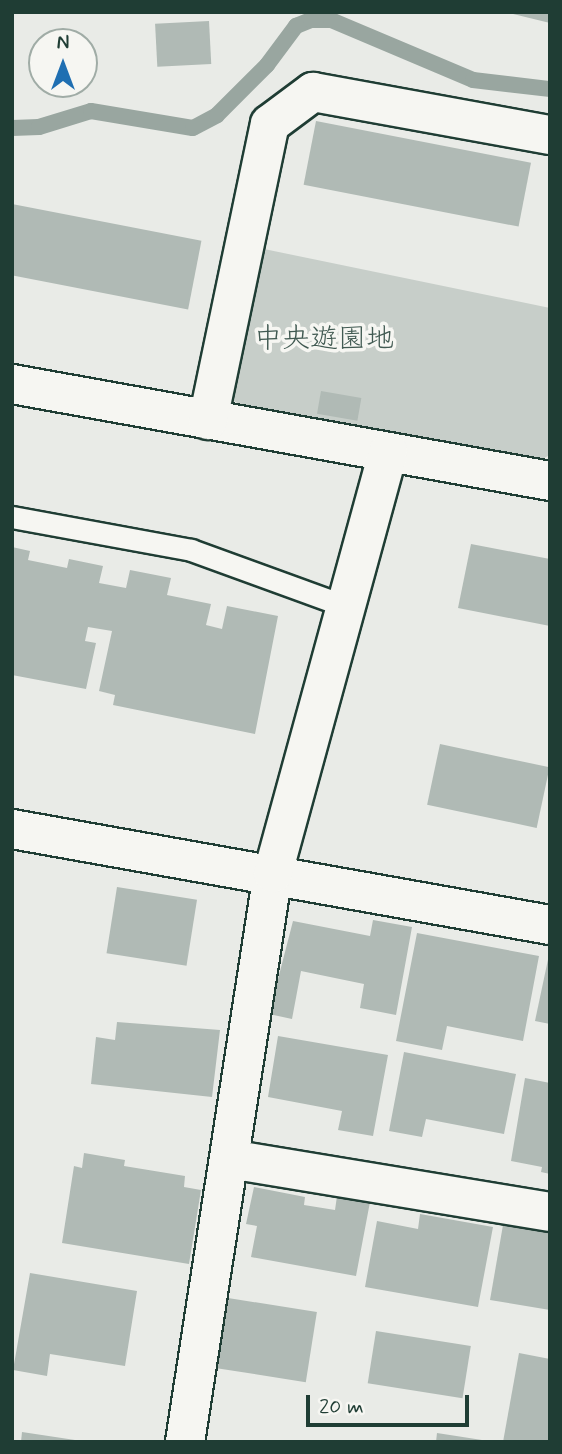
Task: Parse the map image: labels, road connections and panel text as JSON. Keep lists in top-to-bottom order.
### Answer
{
  "parks": ["中央遊園地"],
  "scale_bar": "20 m",
  "north": "top"
}
